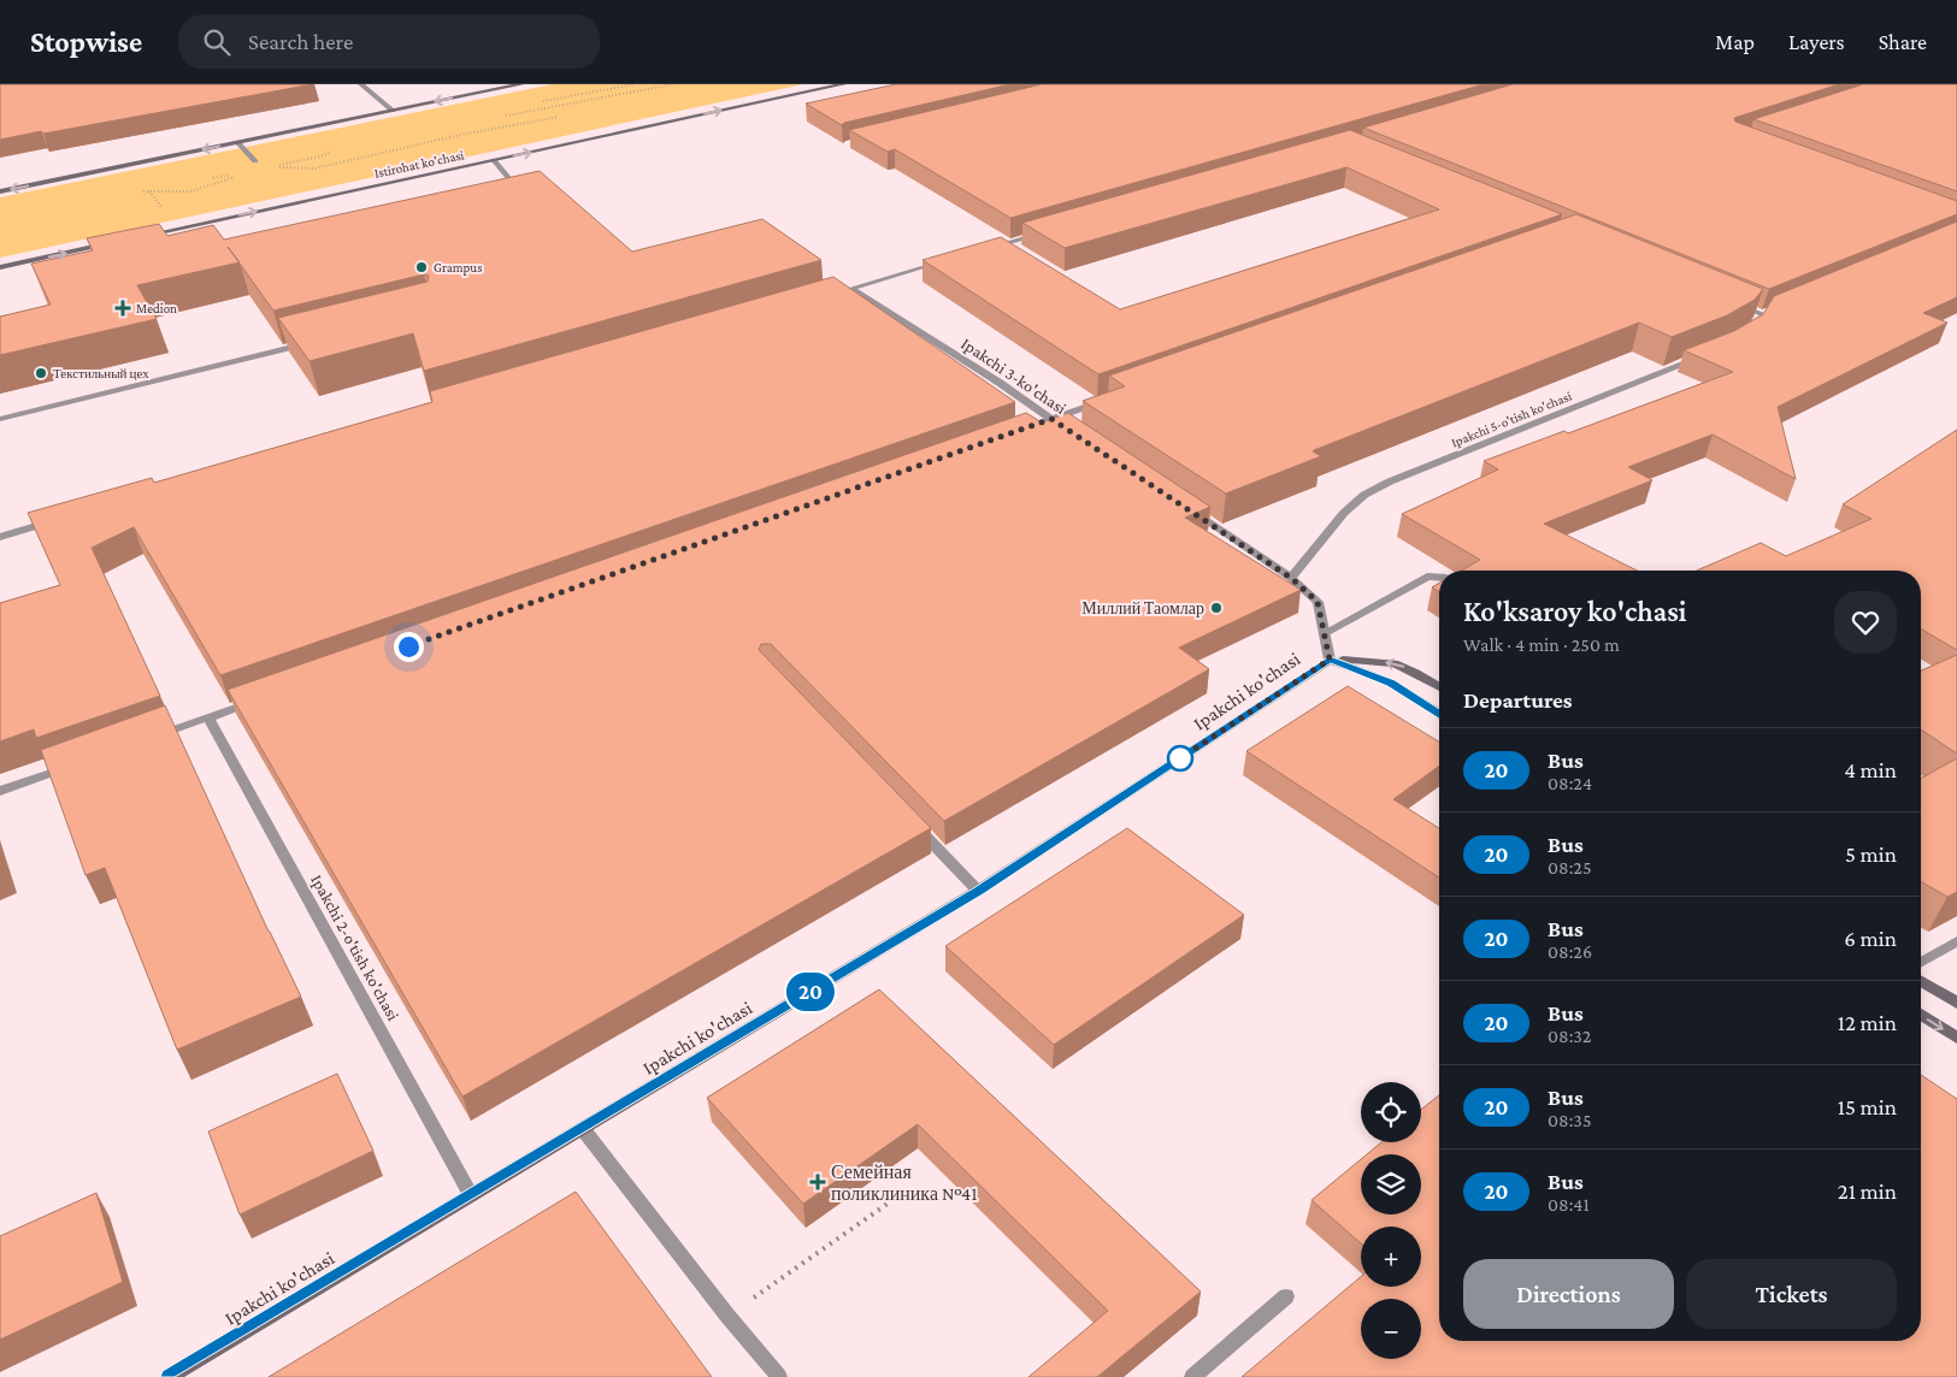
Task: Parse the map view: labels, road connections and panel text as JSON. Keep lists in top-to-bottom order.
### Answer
{
  "streets": {
    "main road": ["Istirohat ko'chasi", "Ipakchi ko'chasi"],
    "street": ["Ipakchi 3-ko'chasi", "Ipakchi 5-o'tish ko'chasi", "Ipakchi 2-o'tish ko'chasi"]
  },
  "crossings": [
    ["Ipakchi ko'chasi", "Ipakchi 2-o'tish ko'chasi"]
  ],
  "places": {
    "other": ["Grampus", "Текстильный цех", "Миллий Таомлар"],
    "health": ["Medion", "Семейная поликлиника №41"]
  },
  "lines": ["bus line 20"],
  "page": {
    "header": "Stopwise",
    "search": "Search here",
    "nav": ["Map", "Layers", "Share"],
    "on_map": "20",
    "heading": [
      ["Ko'ksaroy ko'chasi", "Walk · 4 min · 250 m"],
      "Departures"
    ],
    "list": [
      {
        "mark": "20",
        "name": "Bus",
        "note": "08:24",
        "value": "4 min"
      },
      {
        "mark": "20",
        "name": "Bus",
        "note": "08:25",
        "value": "5 min"
      },
      {
        "mark": "20",
        "name": "Bus",
        "note": "08:26",
        "value": "6 min"
      },
      {
        "mark": "20",
        "name": "Bus",
        "note": "08:32",
        "value": "12 min"
      },
      {
        "mark": "20",
        "name": "Bus",
        "note": "08:35",
        "value": "15 min"
      },
      {
        "mark": "20",
        "name": "Bus",
        "note": "08:41",
        "value": "21 min"
      }
    ],
    "map_buttons": ["+", "−"],
    "buttons": ["Directions", "Tickets"]
  }
}
